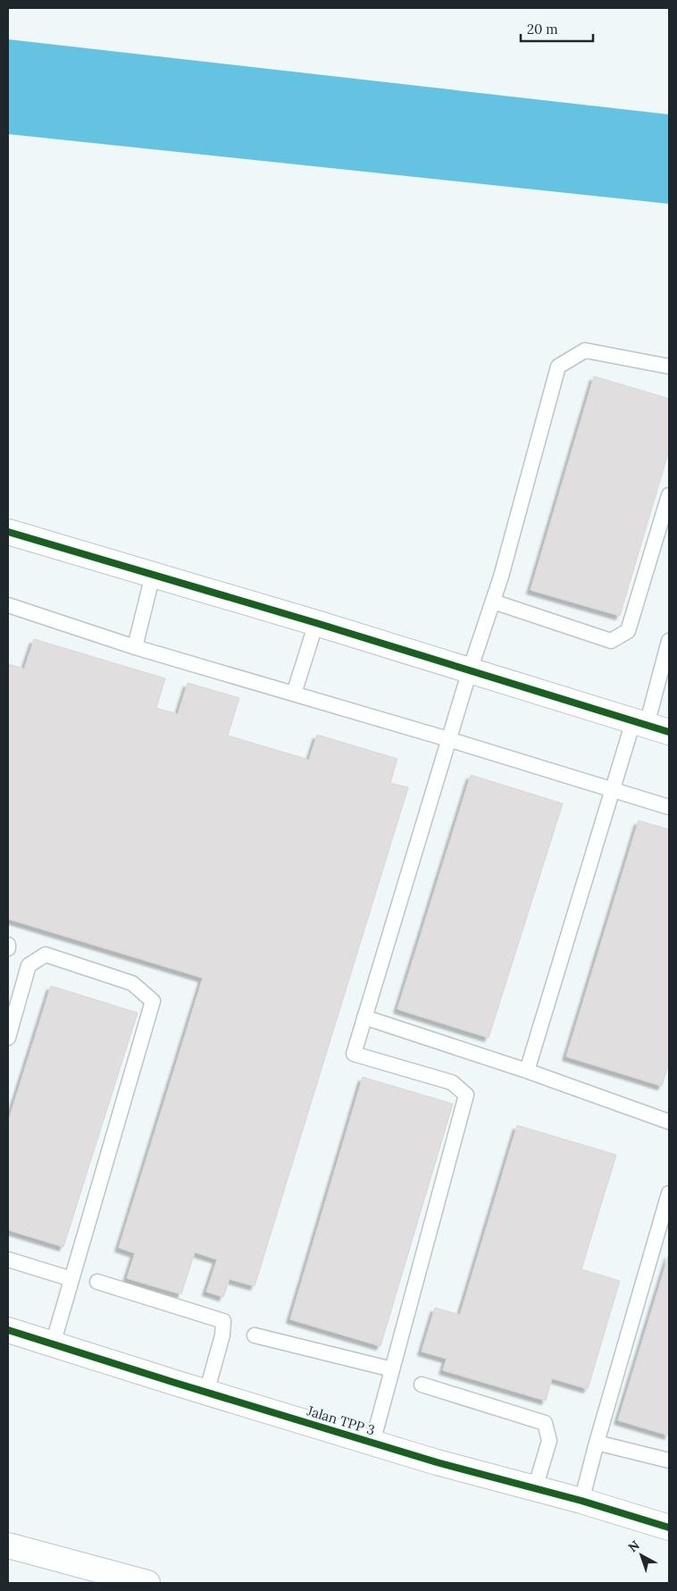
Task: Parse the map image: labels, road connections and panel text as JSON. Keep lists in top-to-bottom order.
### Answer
{
  "streets": {
    "main road": ["Jalan TPP 3"]
  },
  "scale_bar": "20 m",
  "north": "top left"
}
